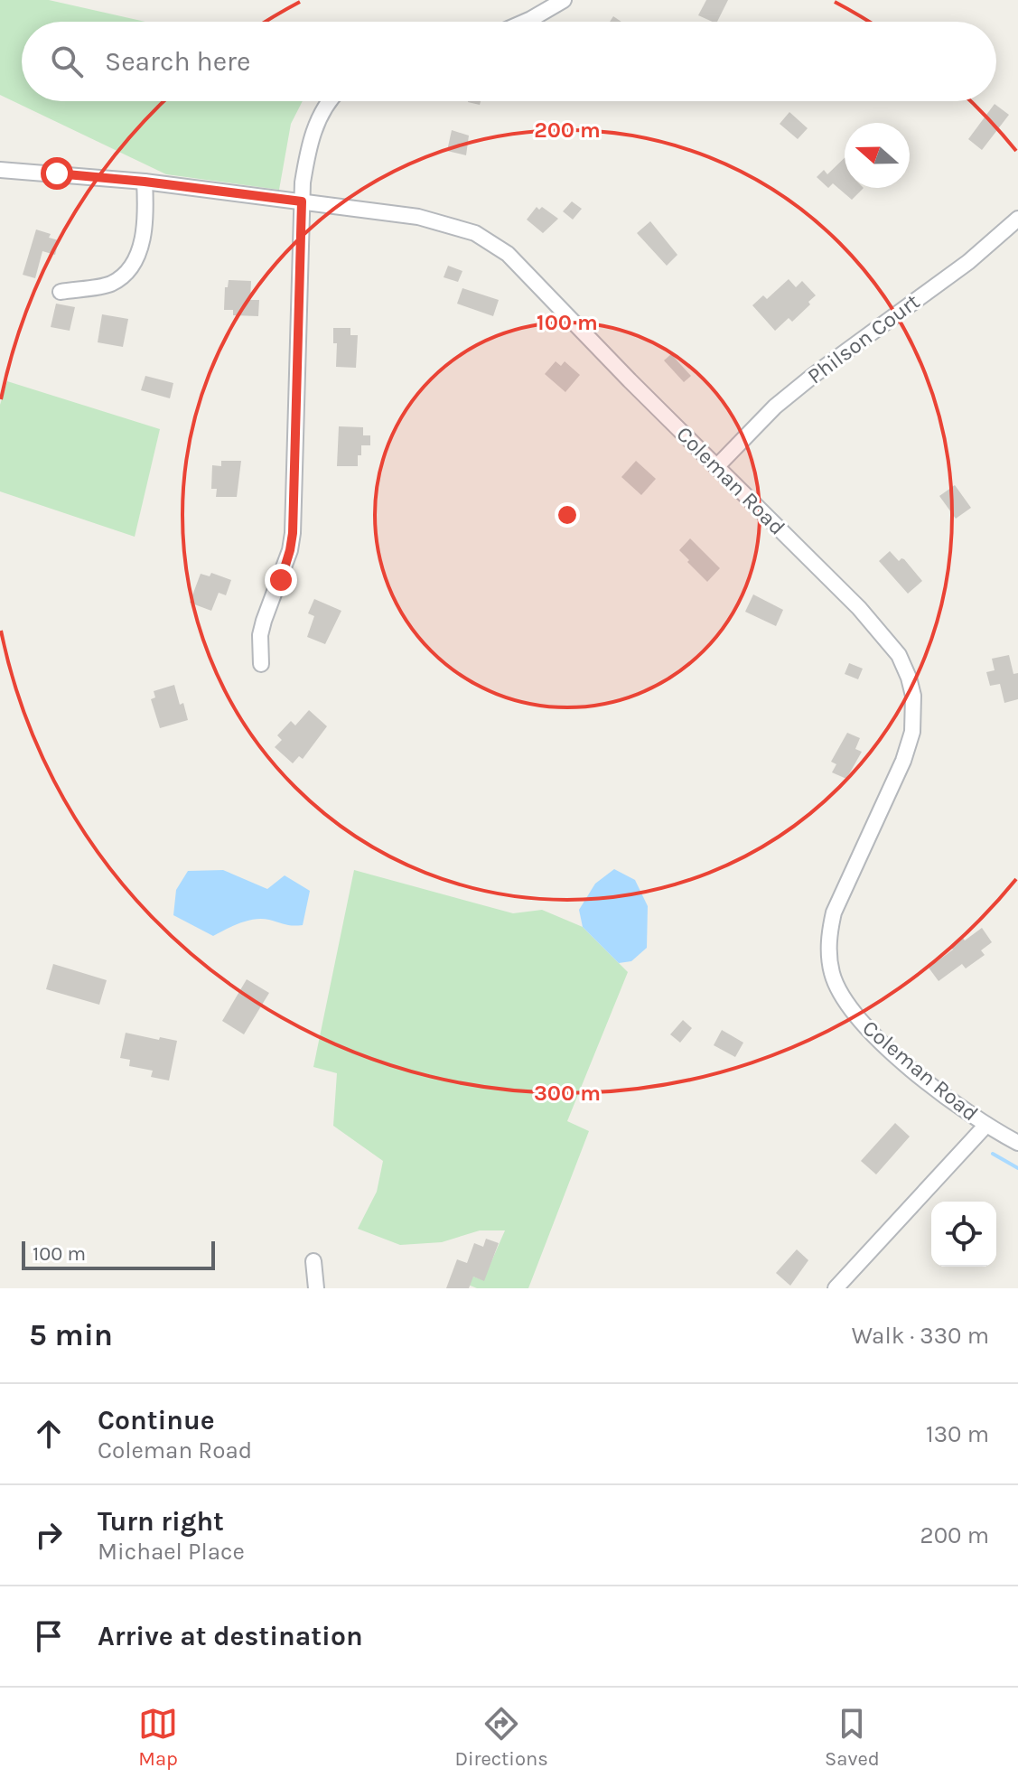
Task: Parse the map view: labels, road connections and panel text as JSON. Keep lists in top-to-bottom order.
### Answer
{
  "streets": {
    "street": ["Philson Court", "Coleman Road"]
  },
  "crossings": [
    ["Philson Court", "Coleman Road"]
  ],
  "scale_bar": "100 m",
  "north": "left",
  "page": {
    "search": "Search here",
    "scale": "100 m",
    "heading": ["5 min", "Walk · 330 m"],
    "list": [
      ["Continue", "Coleman Road", "130 m"],
      ["Turn right", "Michael Place", "200 m"],
      "Arrive at destination"
    ],
    "nav": ["Map", "Directions", "Saved"]
  },
  "rings": ["200 m", "100 m", "300 m"]
}
